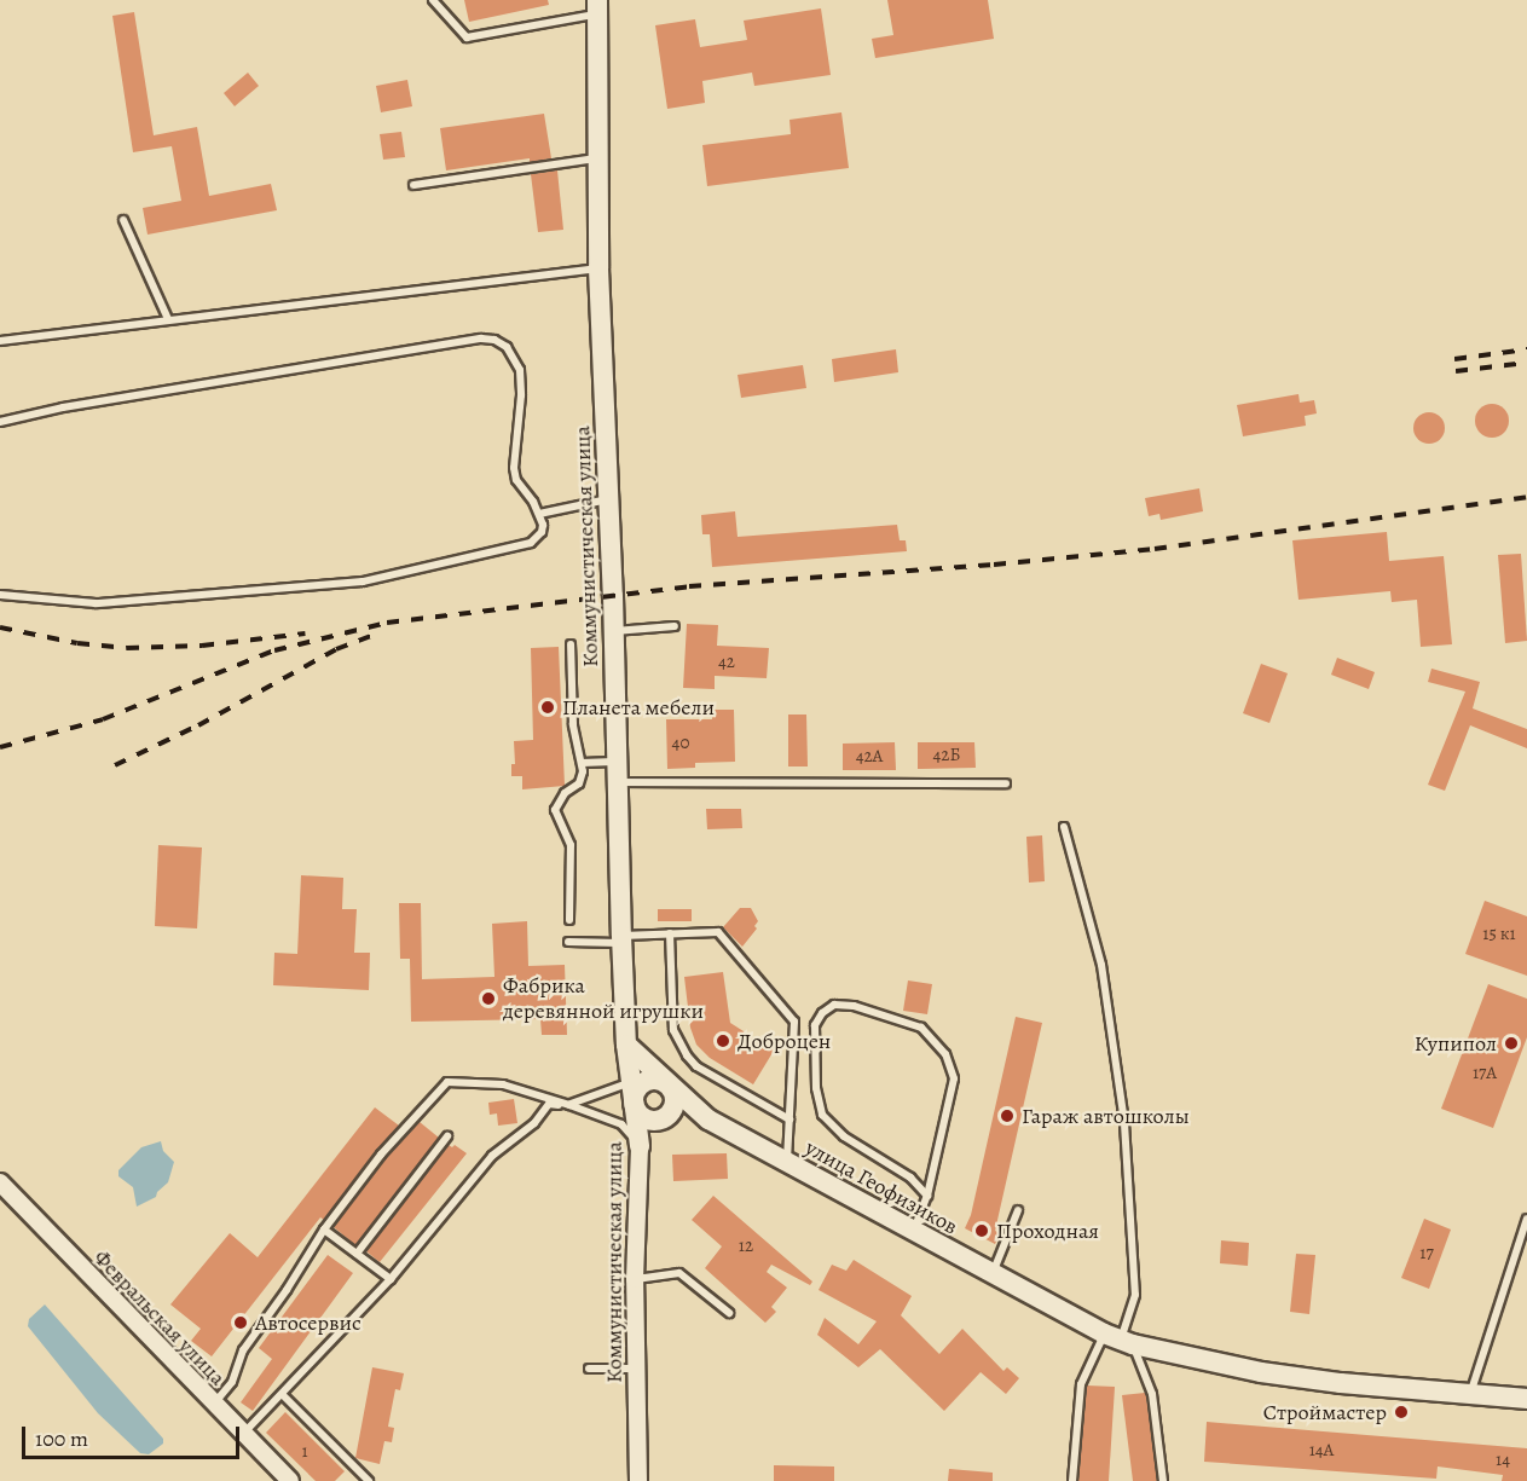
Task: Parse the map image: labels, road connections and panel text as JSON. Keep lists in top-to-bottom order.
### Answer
{
  "streets": {
    "main road": ["Коммунистическая улица", "улица Геофизиков"],
    "street": ["Февральская улица"]
  },
  "crossings": [
    ["Коммунистическая улица", "улица Геофизиков"]
  ],
  "places": [
    "Планета мебели",
    "Фабрика деревянной игрушки",
    "Доброцен",
    "Купипол",
    "Гараж автошколы",
    "Проходная",
    "Автосервис",
    "Строймастер"
  ],
  "house_numbers": [
    "42",
    "40",
    "42Б",
    "42А",
    "15 к1",
    "17А",
    "12",
    "17",
    "14А",
    "1",
    "14"
  ],
  "scale_bar": "100 m"
}
